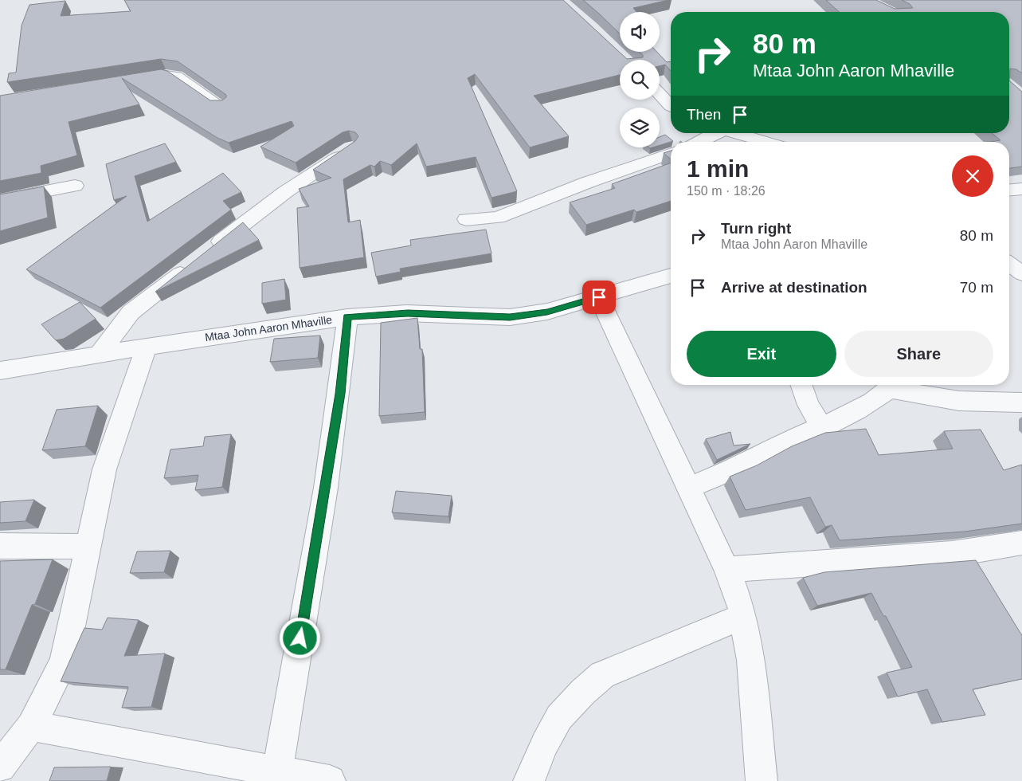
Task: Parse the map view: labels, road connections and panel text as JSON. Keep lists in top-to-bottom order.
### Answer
{
  "streets": {
    "street": ["Mtaa John Aaron Mhaville"]
  },
  "page": {
    "turn": ["80 m", "Mtaa John Aaron Mhaville"],
    "then": "Then",
    "heading": ["1 min", "150 m · 18:26"],
    "list": [
      {
        "name": "Turn right",
        "note": "Mtaa John Aaron Mhaville",
        "value": "80 m"
      },
      {
        "name": "Arrive at destination",
        "value": "70 m"
      }
    ],
    "buttons": ["Exit", "Share"]
  }
}
